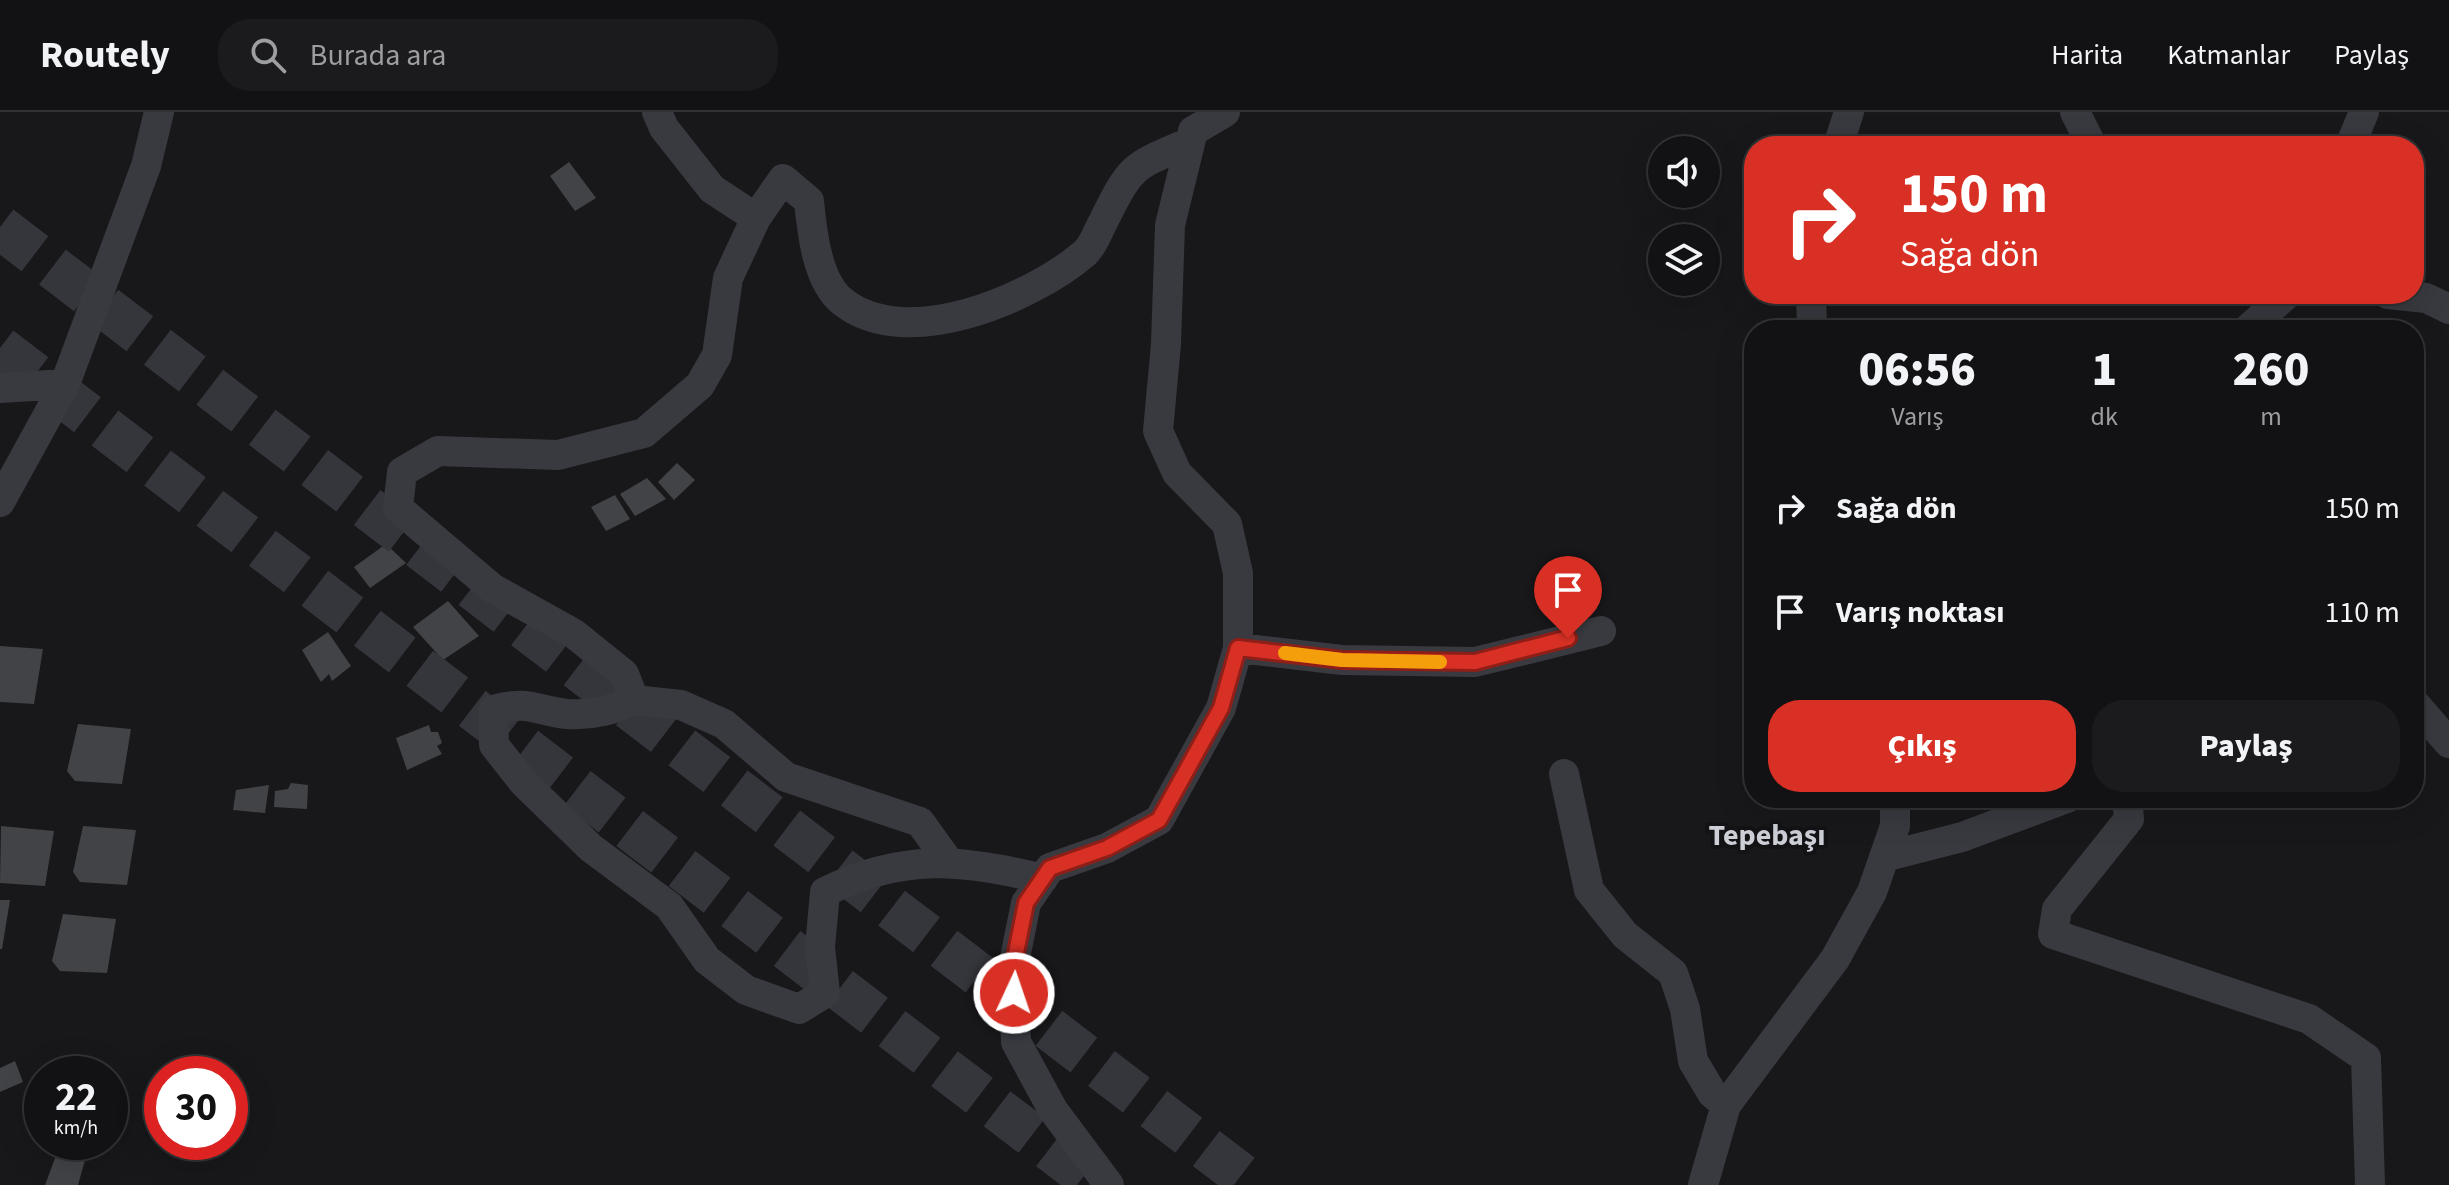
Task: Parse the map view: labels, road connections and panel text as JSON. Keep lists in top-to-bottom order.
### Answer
{
  "districts": ["Tepebaşı"],
  "page": {
    "header": "Routely",
    "search": "Burada ara",
    "nav": ["Harita", "Katmanlar", "Paylaş"],
    "turn": ["150 m", "Sağa dön"],
    "eta": [
      "06:56",
      "Varış",
      "1",
      "dk",
      "260",
      "m"
    ],
    "list": [
      {
        "name": "Sağa dön",
        "value": "150 m"
      },
      {
        "name": "Varış noktası",
        "value": "110 m"
      }
    ],
    "buttons": ["Çıkış", "Paylaş"],
    "speed": "22 km/h",
    "limit": "30"
  }
}
